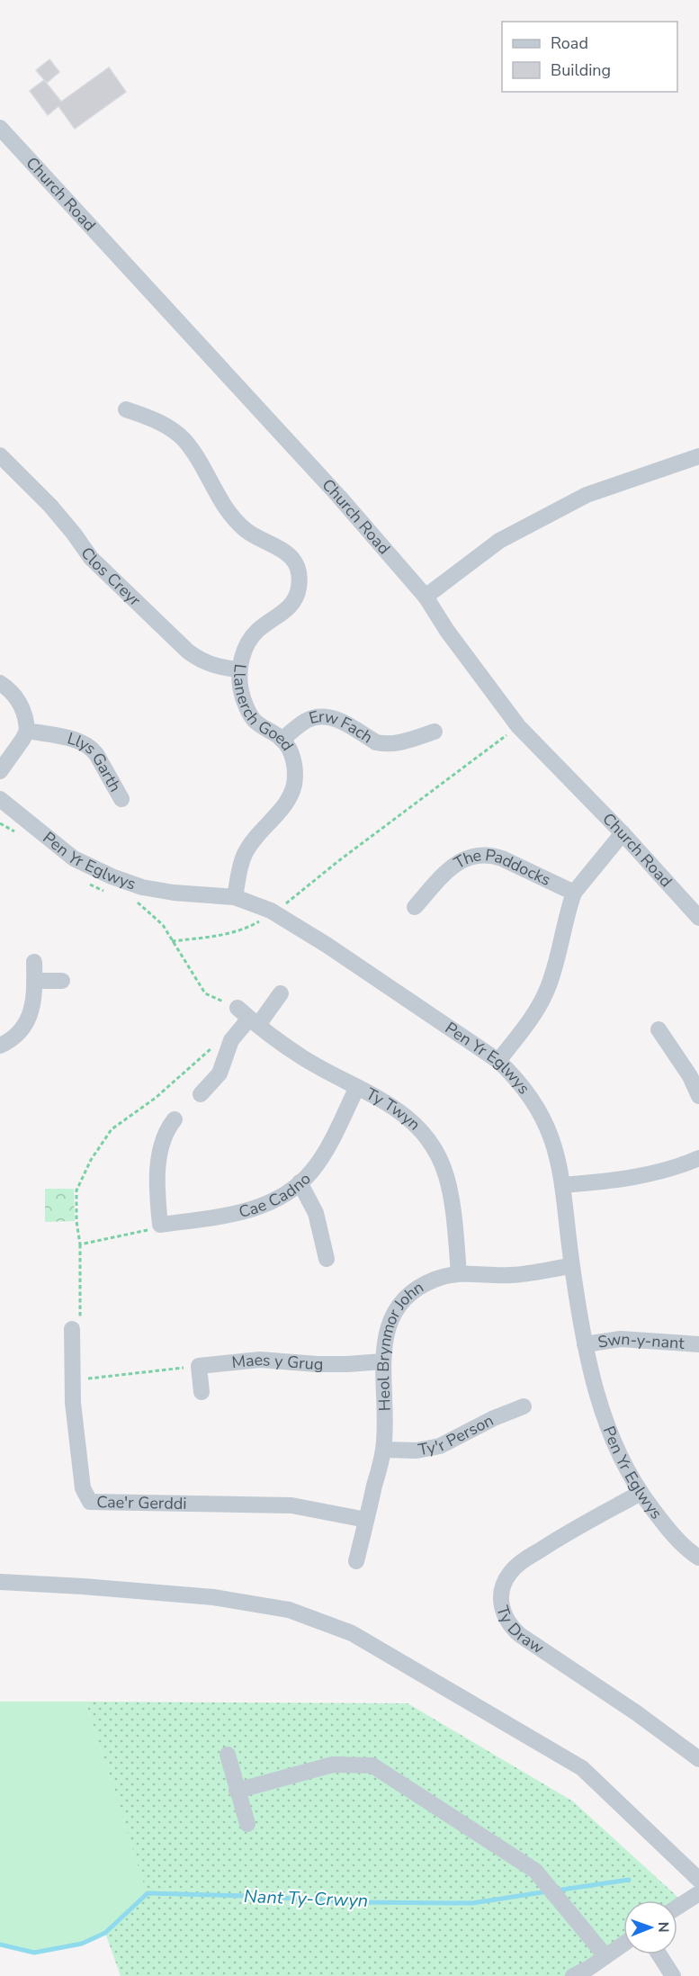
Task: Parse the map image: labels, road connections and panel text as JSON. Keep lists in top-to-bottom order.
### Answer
{
  "streets": {
    "street": [
      "Church Road",
      "Clos Creyr",
      "Llanerch Goed",
      "Erw Fach",
      "Llys Garth",
      "Pen Yr Eglwys",
      "The Paddocks",
      "Ty Twyn",
      "Cae Cadno",
      "Swn-y-nant",
      "Heol Brynmor John",
      "Maes y Grug",
      "Ty'r Person",
      "Cae'r Gerddi",
      "Ty Draw"
    ]
  },
  "crossings": [
    ["Church Road", "The Paddocks"],
    ["Clos Creyr", "Llanerch Goed"],
    ["Llanerch Goed", "Erw Fach"],
    ["Llanerch Goed", "Pen Yr Eglwys"],
    ["Pen Yr Eglwys", "The Paddocks"],
    ["Pen Yr Eglwys", "Swn-y-nant"],
    ["Pen Yr Eglwys", "Heol Brynmor John"],
    ["Pen Yr Eglwys", "Ty Draw"],
    ["Ty Twyn", "Cae Cadno"],
    ["Ty Twyn", "Heol Brynmor John"],
    ["Heol Brynmor John", "Maes y Grug"],
    ["Heol Brynmor John", "Ty'r Person"],
    ["Heol Brynmor John", "Cae'r Gerddi"]
  ],
  "water": ["Nant Ty-Crwyn"],
  "legend": ["Road", "Building"],
  "north": "right"
}
